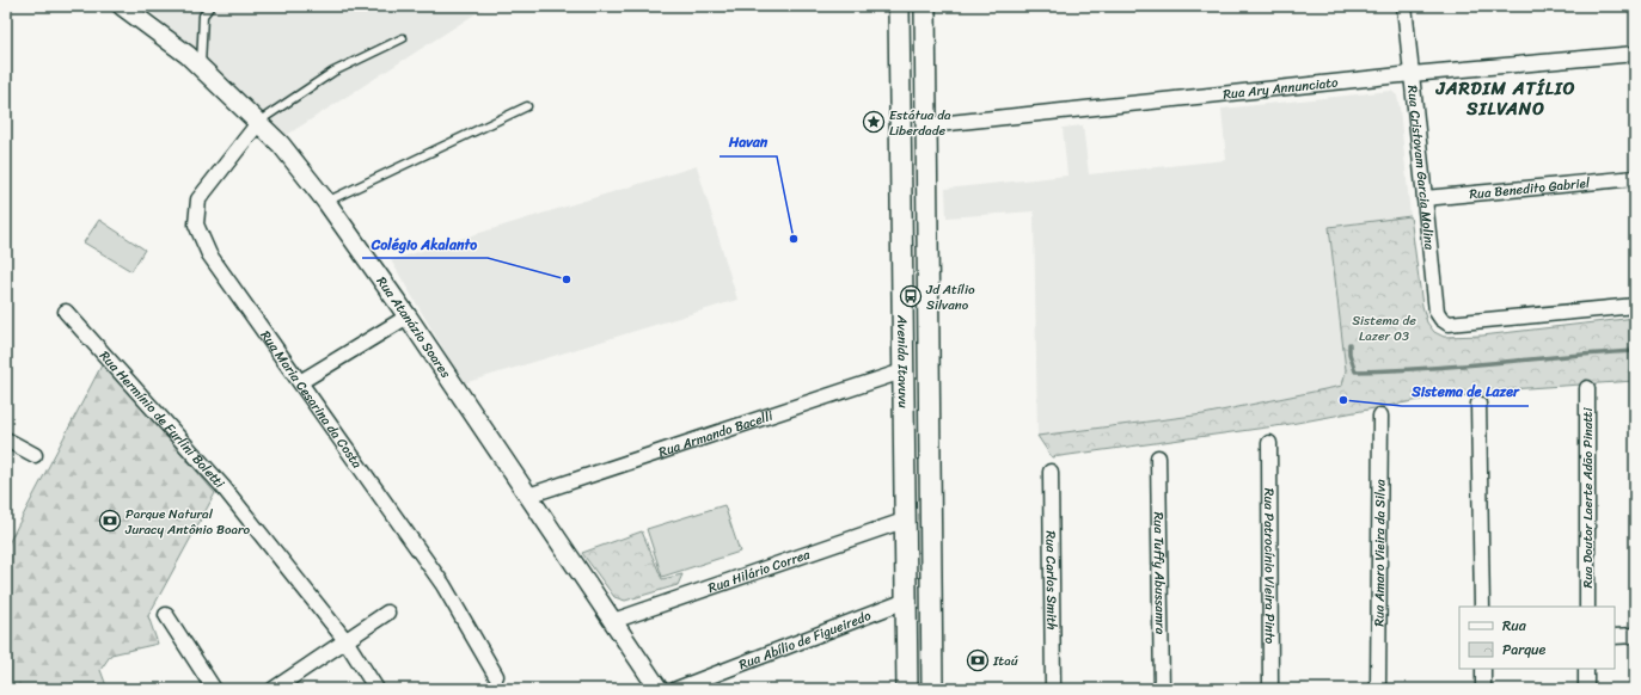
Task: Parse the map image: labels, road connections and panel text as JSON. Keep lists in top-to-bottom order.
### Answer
{
  "streets": {
    "main road": ["Avenida Itavuvu"],
    "street": [
      "Rua Ary Annunciato",
      "Rua Cristovam Garcia Molina",
      "Rua Benedito Gabriel",
      "Rua Atanázio Soares",
      "Rua Maria Cesarina da Costa",
      "Rua Hermínio de Furlini Boletti",
      "Rua Armando Bacelli",
      "Rua Doutor Laerte Adão Pinatti",
      "Rua Amaro Vieira da Silva",
      "Rua Patrocínio Vieira Pinto",
      "Rua Hilário Correa",
      "Rua Tuffy Abussamra",
      "Rua Carlos Smith",
      "Rua Abílio de Figueiredo"
    ]
  },
  "crossings": [
    ["Rua Ary Annunciato", "Rua Cristovam Garcia Molina"],
    ["Rua Ary Annunciato", "Avenida Itavuvu"],
    ["Rua Cristovam Garcia Molina", "Rua Benedito Gabriel"],
    ["Rua Atanázio Soares", "Rua Maria Cesarina da Costa"],
    ["Rua Atanázio Soares", "Rua Armando Bacelli"],
    ["Rua Atanázio Soares", "Rua Hilário Correa"],
    ["Avenida Itavuvu", "Rua Armando Bacelli"],
    ["Avenida Itavuvu", "Rua Hilário Correa"],
    ["Avenida Itavuvu", "Rua Abílio de Figueiredo"]
  ],
  "districts": ["JARDIM ATÍLIO SILVANO"],
  "parks": ["Sistema de Lazer 03"],
  "places": {
    "place": ["Estátua da Liberdade"],
    "other": ["Havan", "Colégio Akalanto", "Sistema de Lazer"],
    "bus stop": ["Jd Atílio Silvano"],
    "bank": ["Parque Natural Juracy Antônio Boaro", "Itaú"]
  },
  "legend": ["Rua", "Parque"]
}
